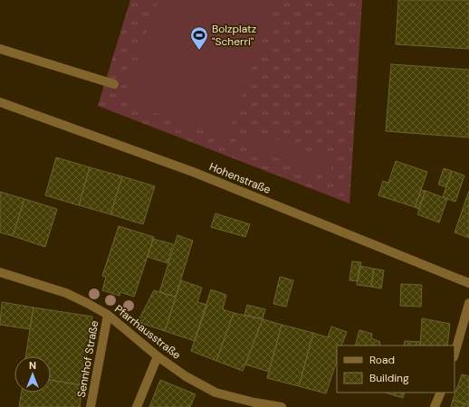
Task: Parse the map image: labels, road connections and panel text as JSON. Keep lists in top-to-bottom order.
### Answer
{
  "streets": {
    "street": ["Hohenstraße", "Pfarrhausstraße", "Sennhof Straße"]
  },
  "crossings": [
    ["Pfarrhausstraße", "Sennhof Straße"]
  ],
  "places": {
    "sports": ["Bolzplatz \"Scherri\""]
  },
  "legend": ["Road", "Building"],
  "north": "top"
}
